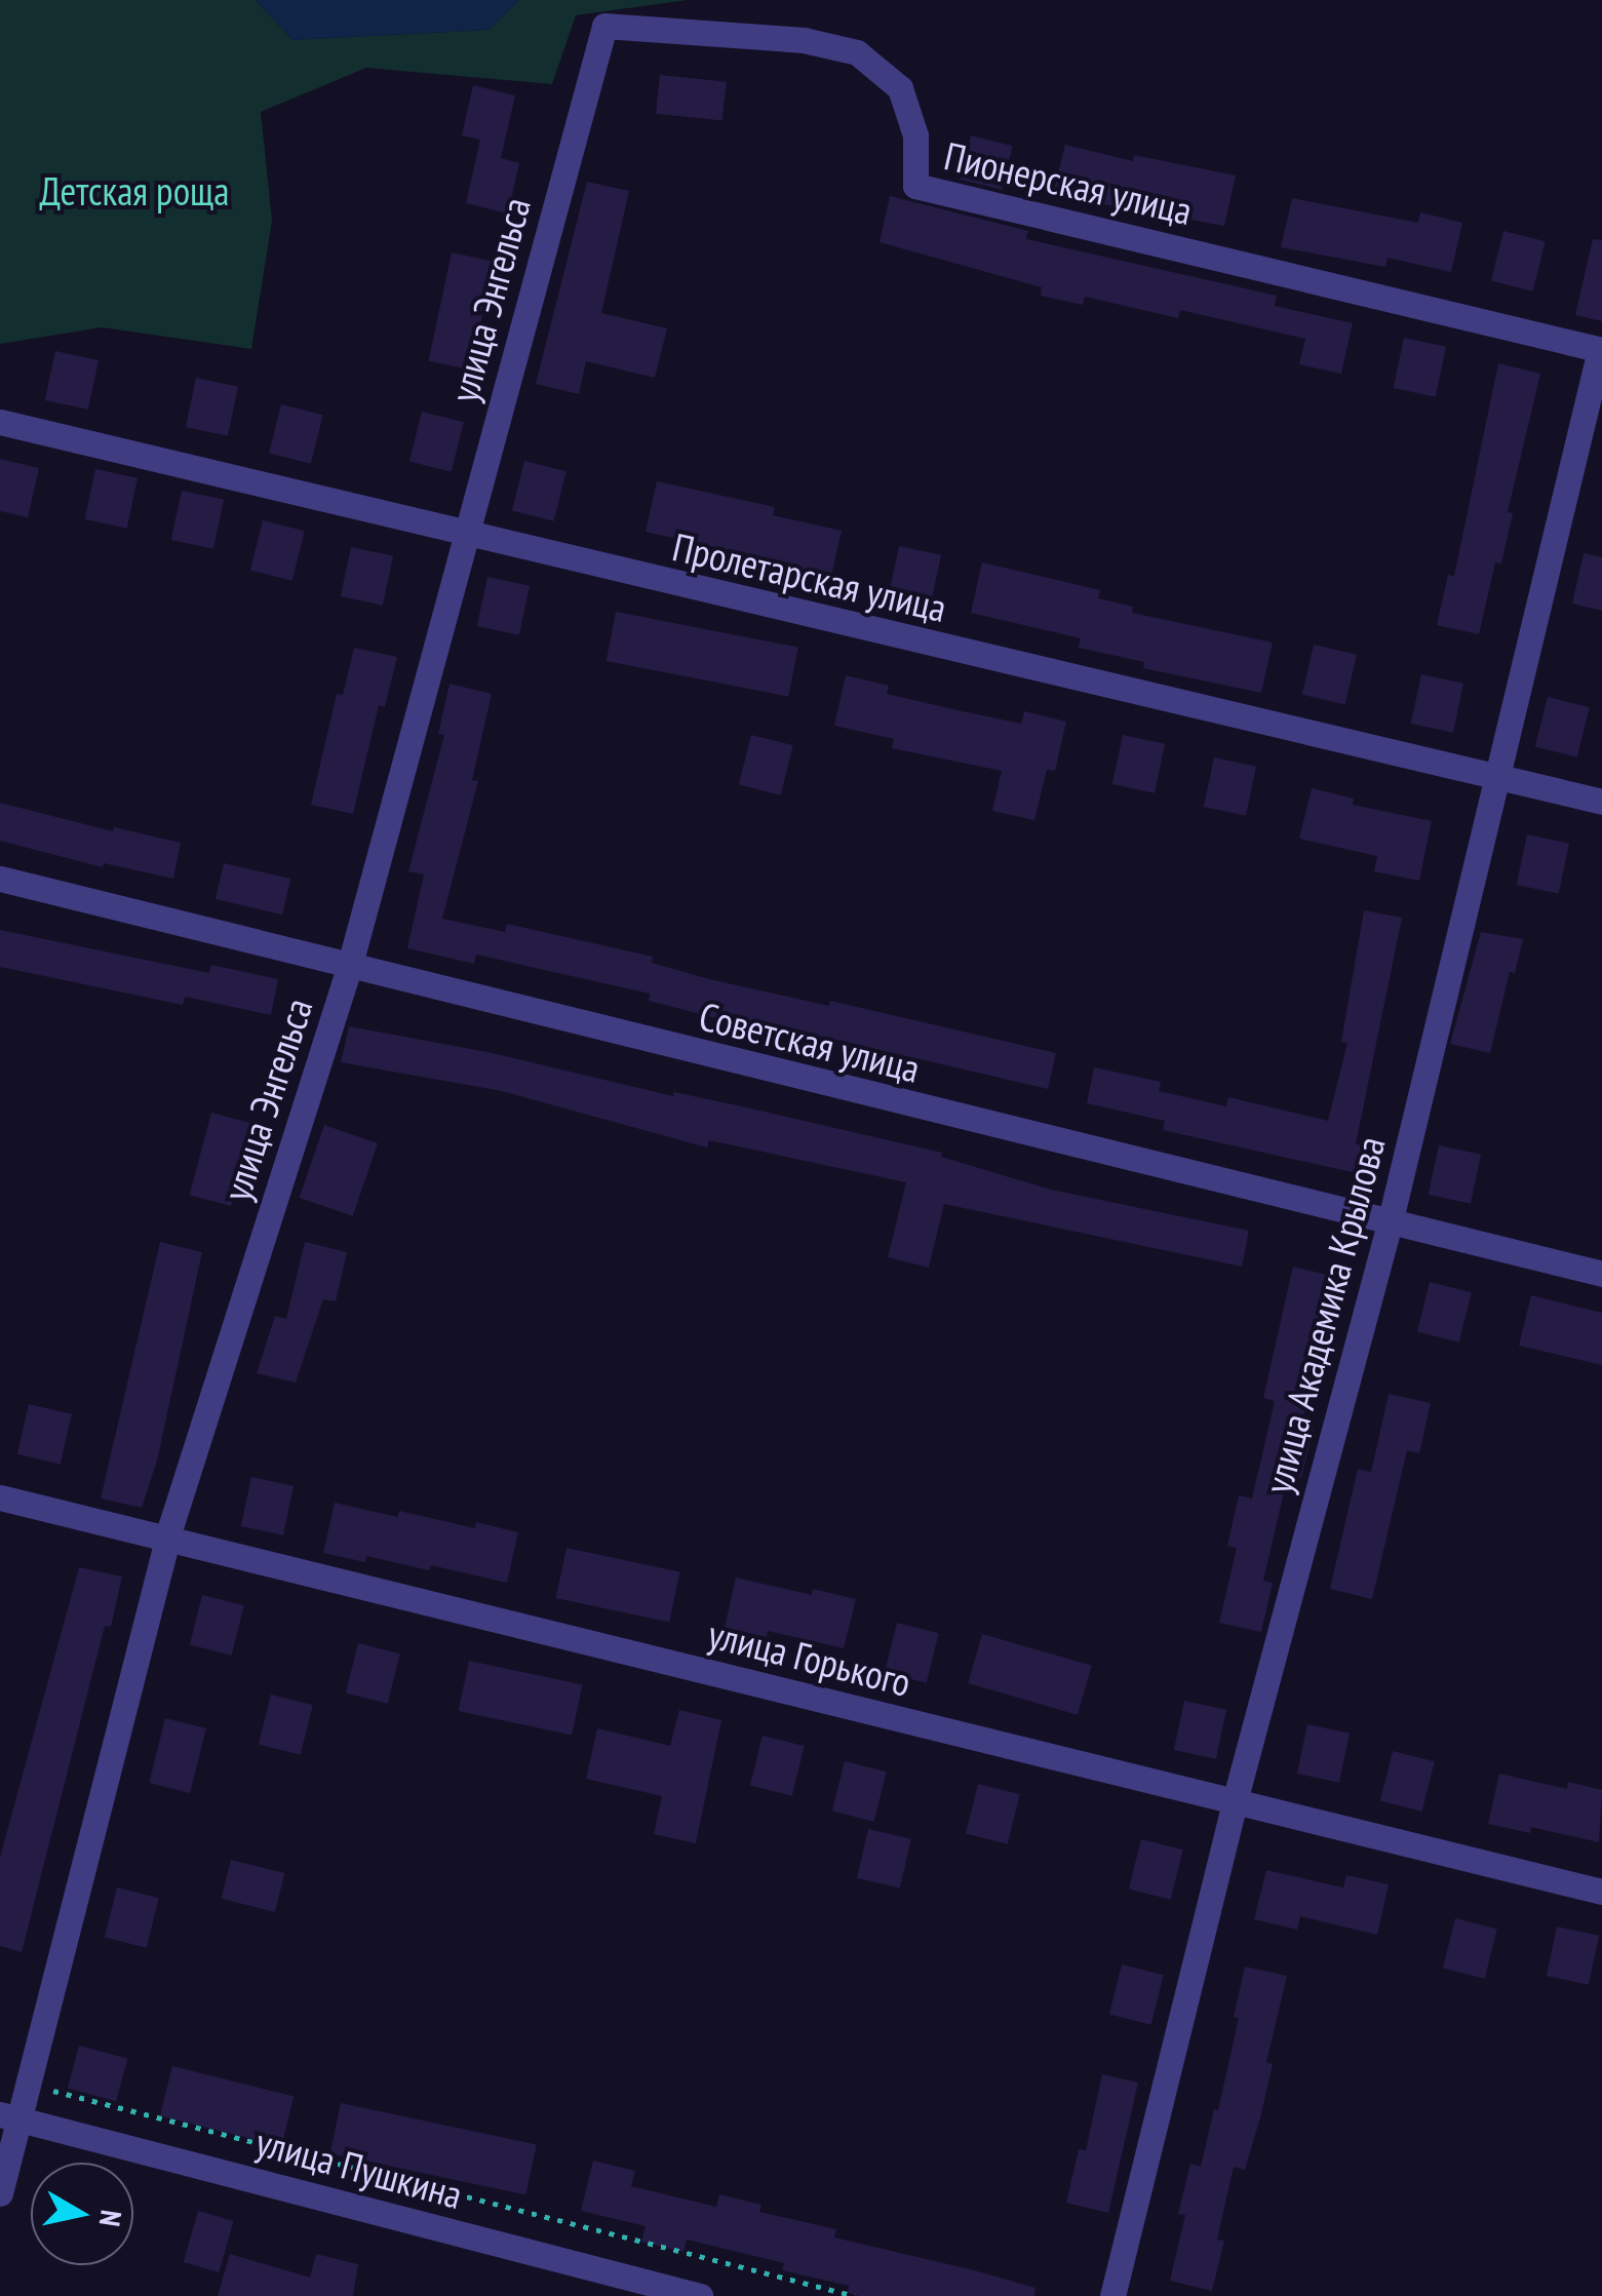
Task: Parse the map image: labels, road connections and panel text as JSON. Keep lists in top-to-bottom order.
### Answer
{
  "streets": {
    "street": [
      "Пионерская улица",
      "улица Энгельса",
      "Пролетарская улица",
      "Советская улица",
      "улица Академика Крылова",
      "улица Горького",
      "улица Пушкина"
    ]
  },
  "crossings": [
    ["Пионерская улица", "улица Энгельса"],
    ["Пионерская улица", "улица Академика Крылова"],
    ["улица Энгельса", "Пролетарская улица"],
    ["улица Энгельса", "Советская улица"],
    ["улица Энгельса", "улица Горького"],
    ["улица Энгельса", "улица Пушкина"],
    ["Пролетарская улица", "улица Академика Крылова"],
    ["Советская улица", "улица Академика Крылова"],
    ["улица Академика Крылова", "улица Горького"]
  ],
  "parks": ["Детская роща"],
  "north": "right"
}
